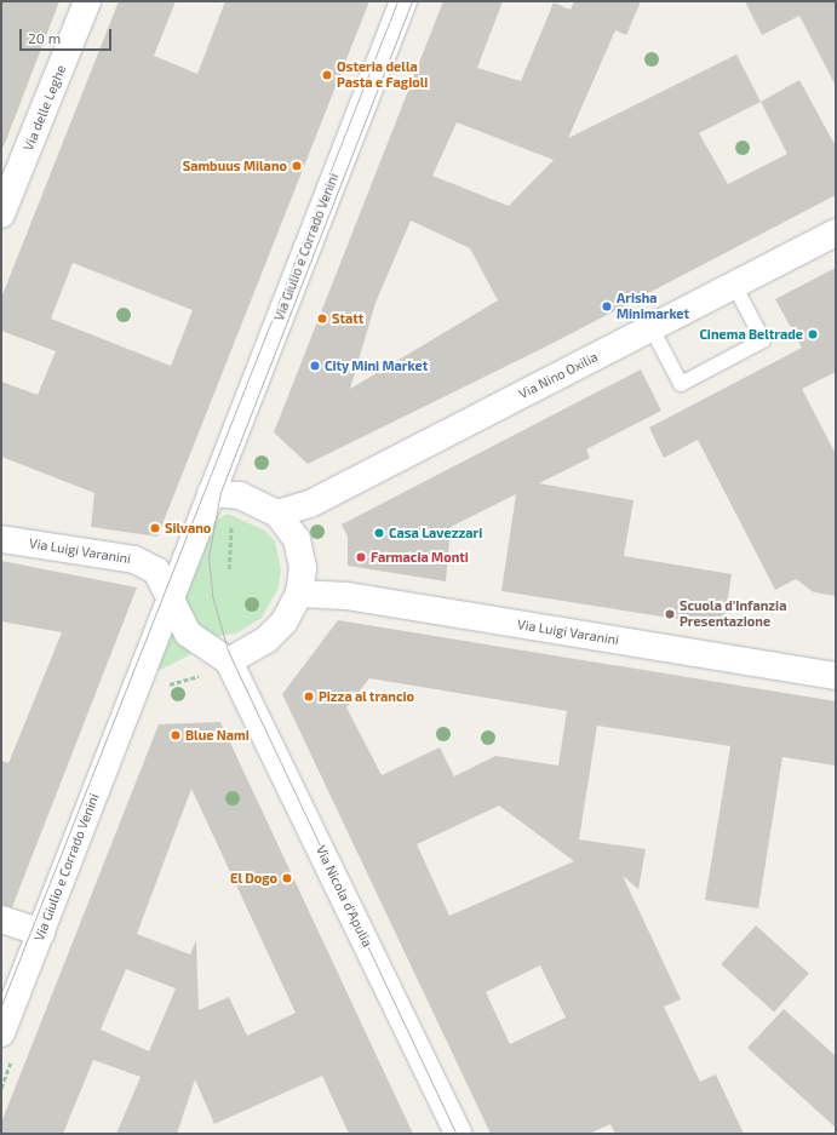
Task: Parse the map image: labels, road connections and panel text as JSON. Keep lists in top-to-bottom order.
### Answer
{
  "streets": {
    "street": [
      "Via delle Leghe",
      "Via Giulio e Corrado Venini",
      "Via Nino Oxilia",
      "Via Luigi Varanini",
      "Via Nicola d'Apulia"
    ]
  },
  "crossings": [
    ["Via Giulio e Corrado Venini", "Via Nino Oxilia"],
    ["Via Giulio e Corrado Venini", "Via Luigi Varanini"],
    ["Via Giulio e Corrado Venini", "Via Nicola d'Apulia"],
    ["Via Nino Oxilia", "Via Luigi Varanini"],
    ["Via Nino Oxilia", "Via Nicola d'Apulia"],
    ["Via Luigi Varanini", "Via Nicola d'Apulia"]
  ],
  "places": [
    "Osteria della Pasta e Fagioli",
    "Sambuus Milano",
    "Arisha Minimarket",
    "Statt",
    "Cinema Beltrade",
    "City Mini Market",
    "Silvano",
    "Casa Lavezzari",
    "Farmacia Monti",
    "Scuola d'Infanzia Presentazione",
    "Pizza al trancio",
    "Blue Nami",
    "El Dogo"
  ],
  "scale_bar": "20 m"
}
